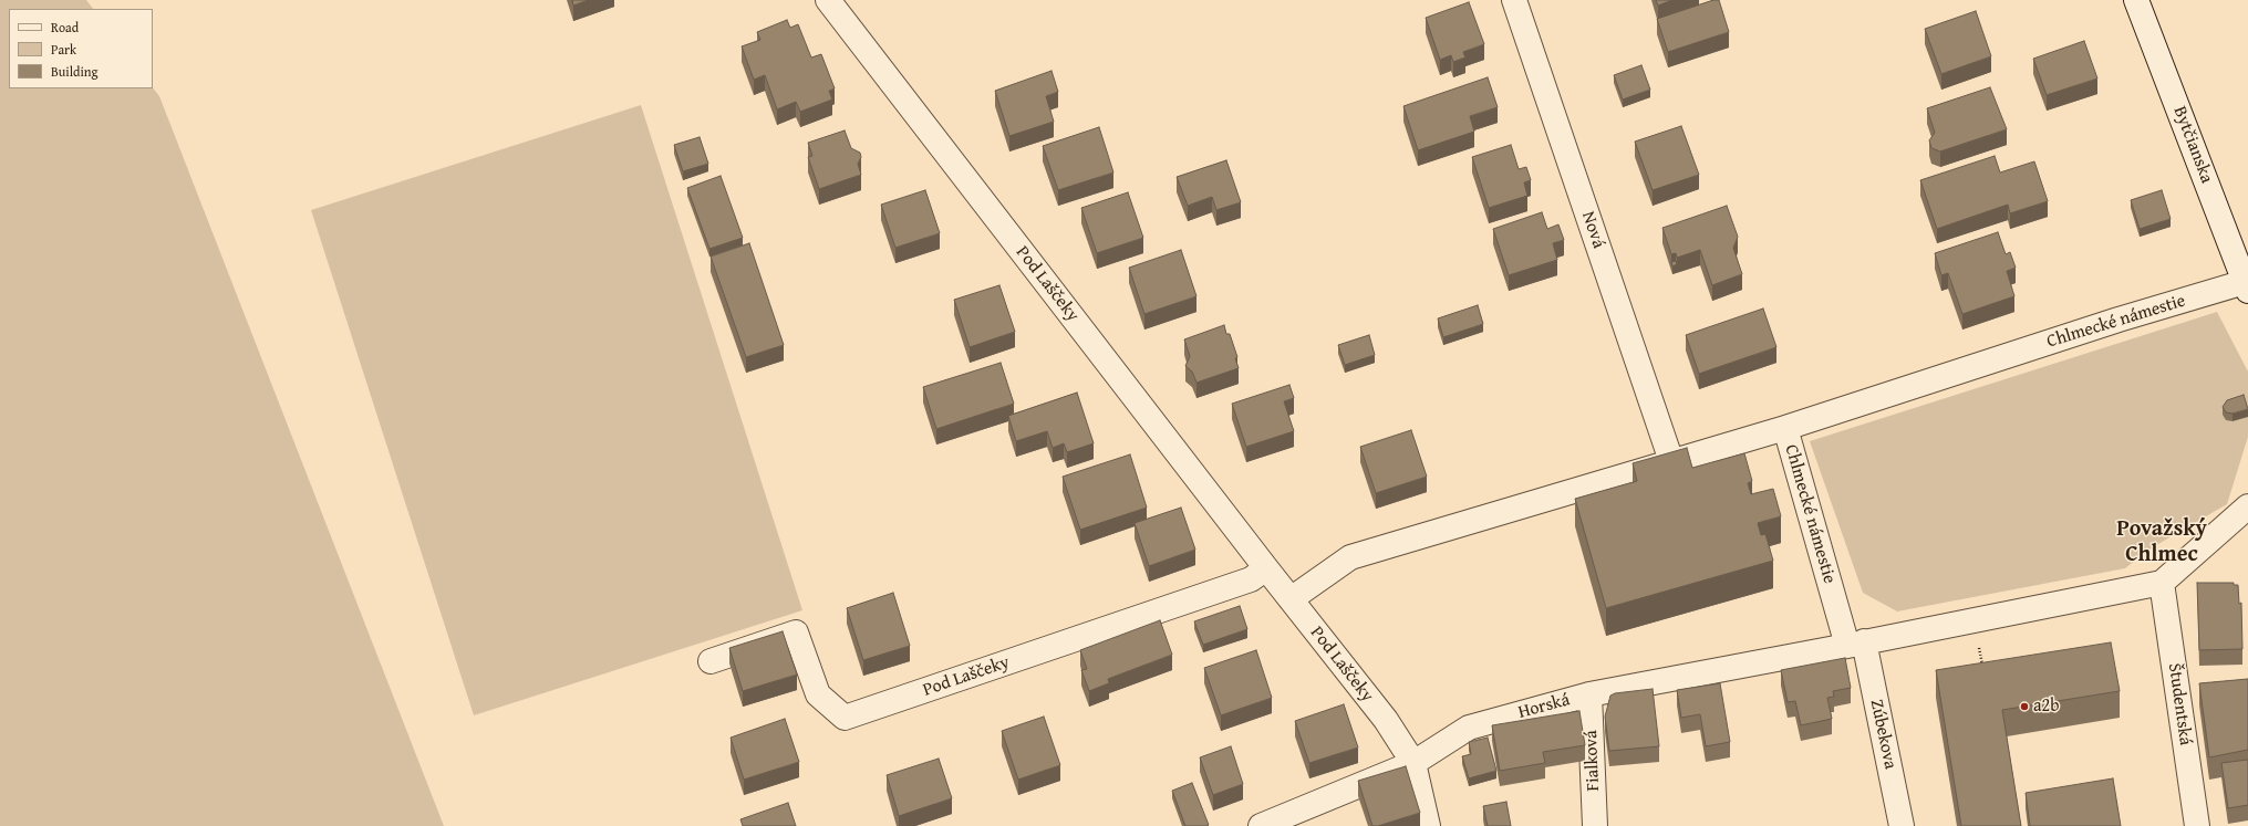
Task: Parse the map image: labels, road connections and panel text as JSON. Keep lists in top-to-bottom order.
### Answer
{
  "streets": {
    "street": [
      "Bytčianska",
      "Nová",
      "Pod Laščeky",
      "Chlmecké námestie",
      "Študentská",
      "Horská",
      "Zúbekova",
      "Fialková"
    ]
  },
  "crossings": [
    ["Bytčianska", "Chlmecké námestie"],
    ["Pod Laščeky", "Horská"],
    ["Chlmecké námestie", "Horská"],
    ["Chlmecké námestie", "Zúbekova"],
    ["Horská", "Zúbekova"],
    ["Horská", "Fialková"]
  ],
  "districts": ["Považský Chlmec"],
  "places": ["a2b"],
  "legend": ["Road", "Park", "Building"]
}
